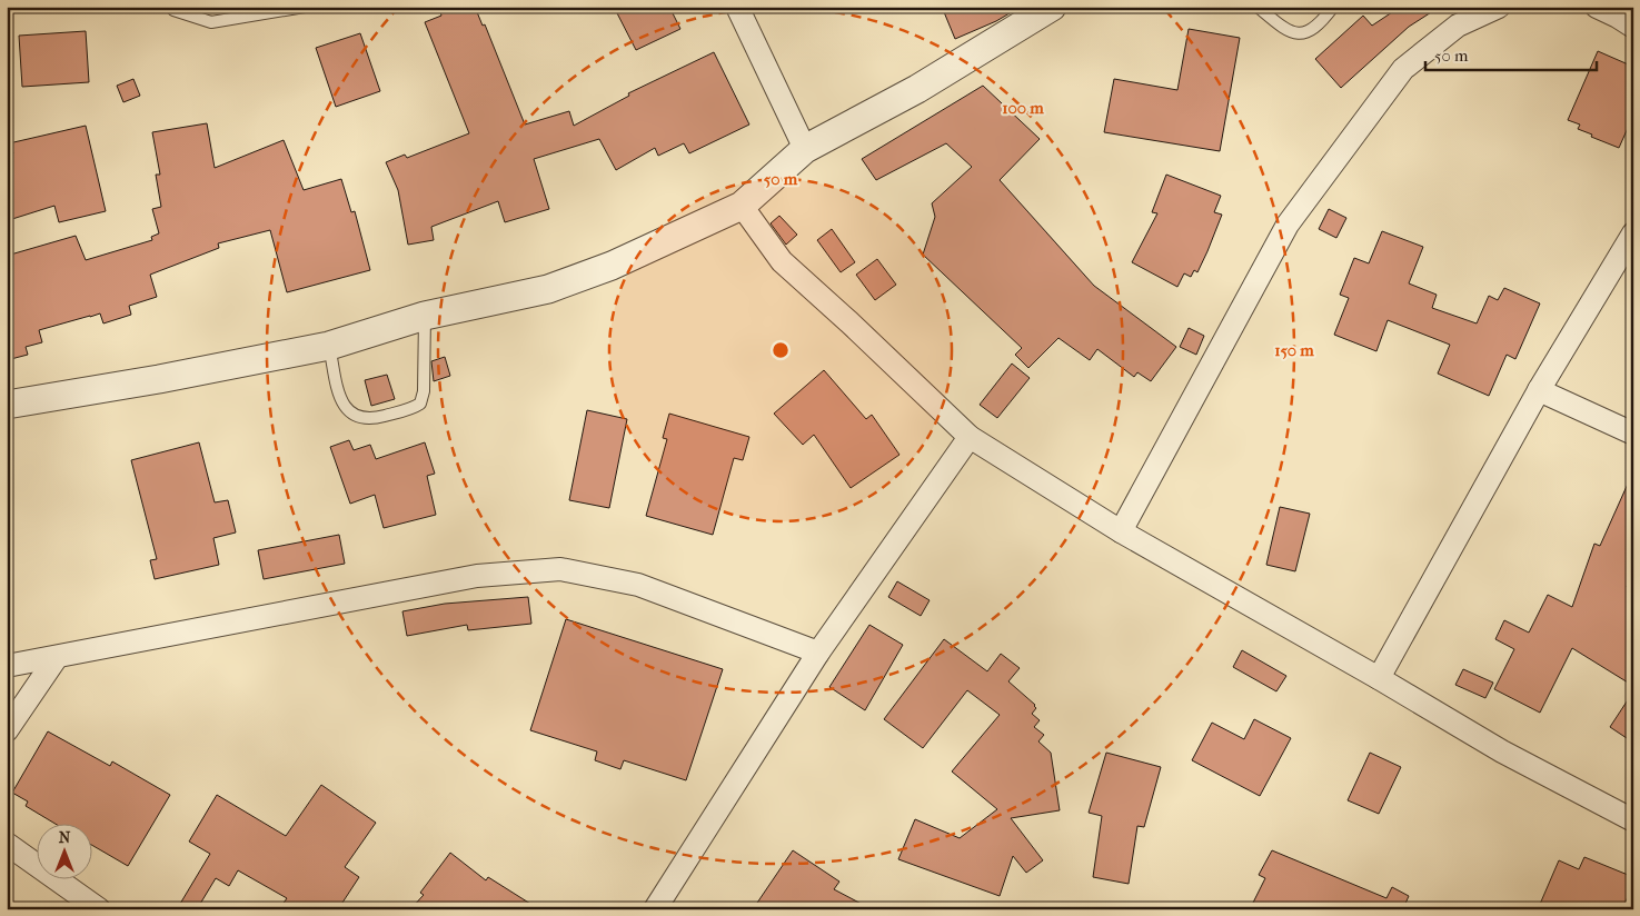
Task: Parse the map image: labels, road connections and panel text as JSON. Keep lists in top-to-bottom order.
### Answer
{
  "scale_bar": "50 m",
  "north": "top",
  "rings": ["100 m", "50 m", "150 m"]
}
